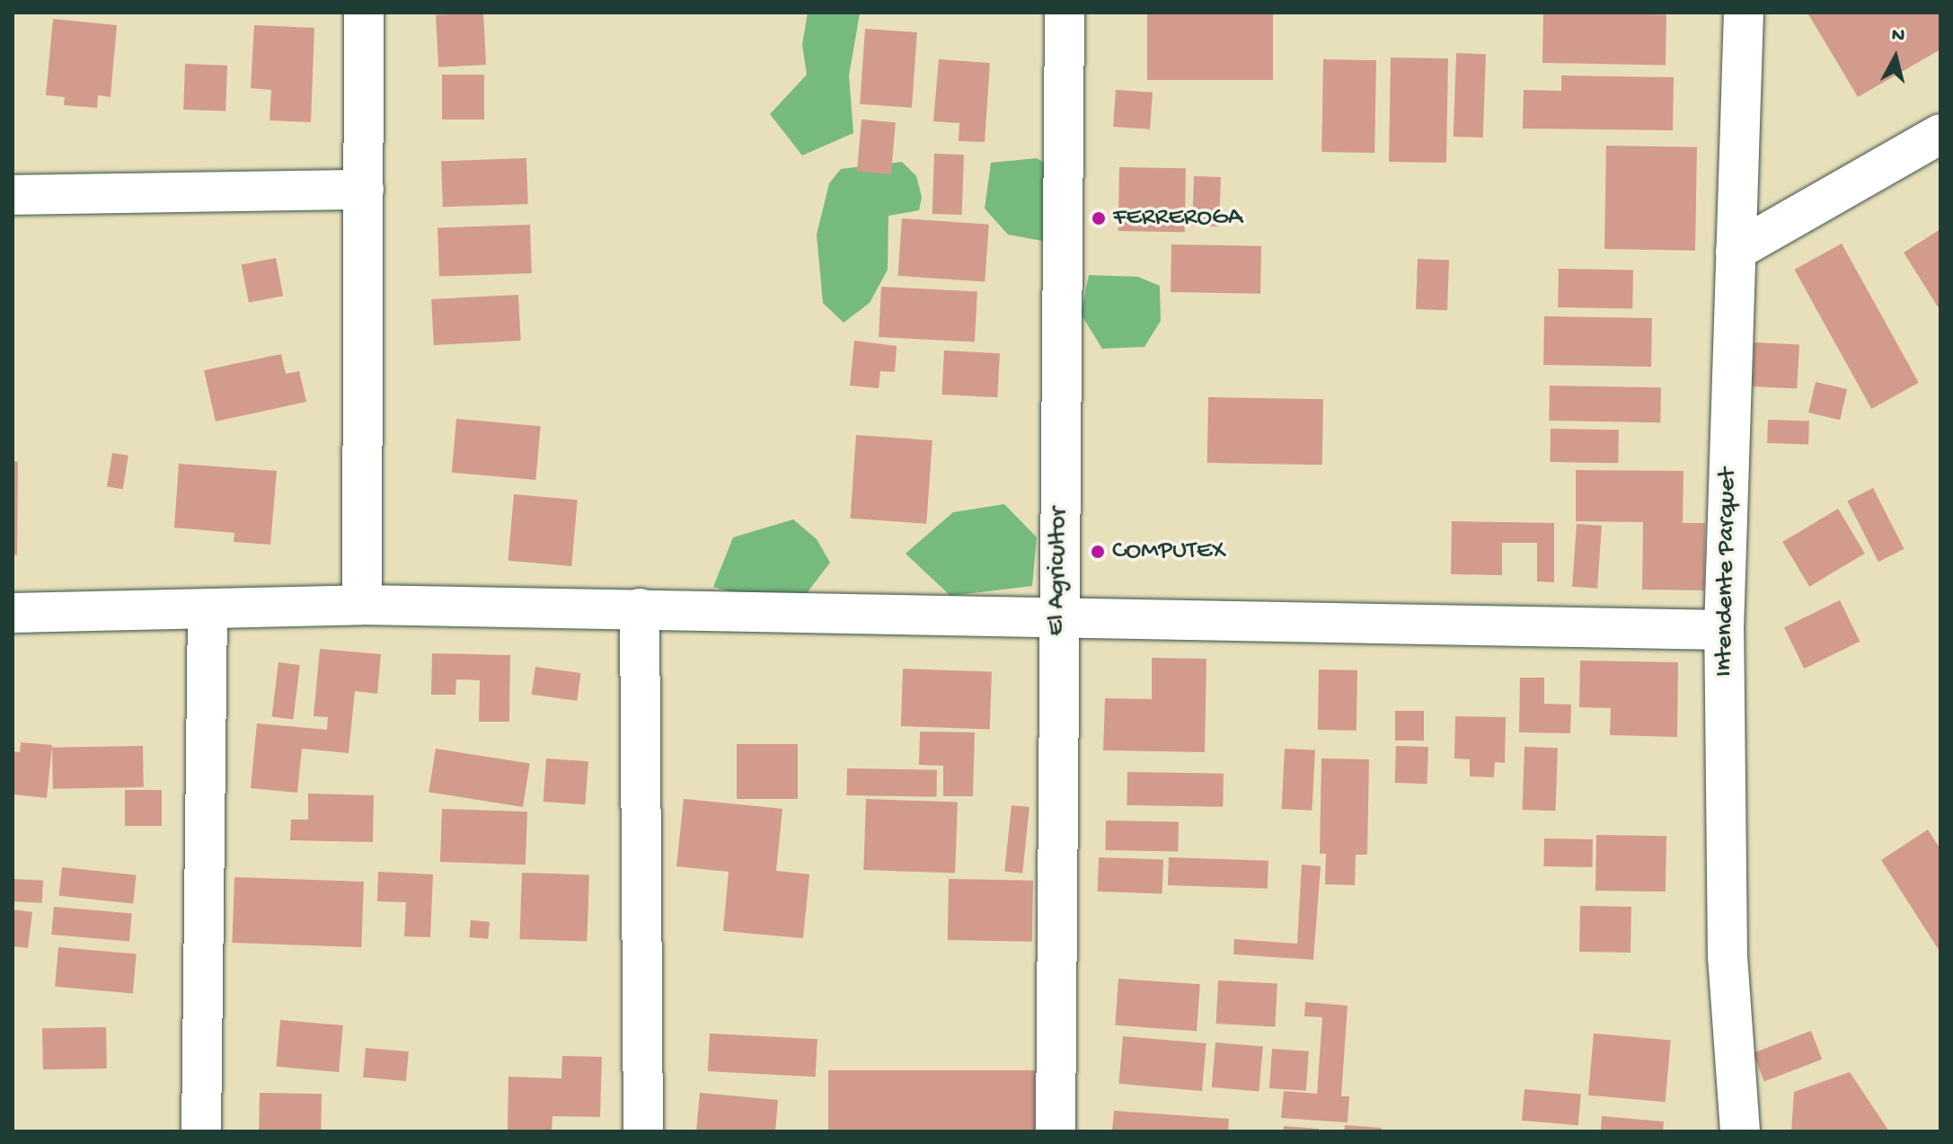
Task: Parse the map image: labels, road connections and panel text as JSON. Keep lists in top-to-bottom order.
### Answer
{
  "streets": {
    "street": ["El Agricultor", "Intendente Parquet"]
  },
  "places": ["FERREROGA", "COMPUTEX"],
  "north": "top"
}
